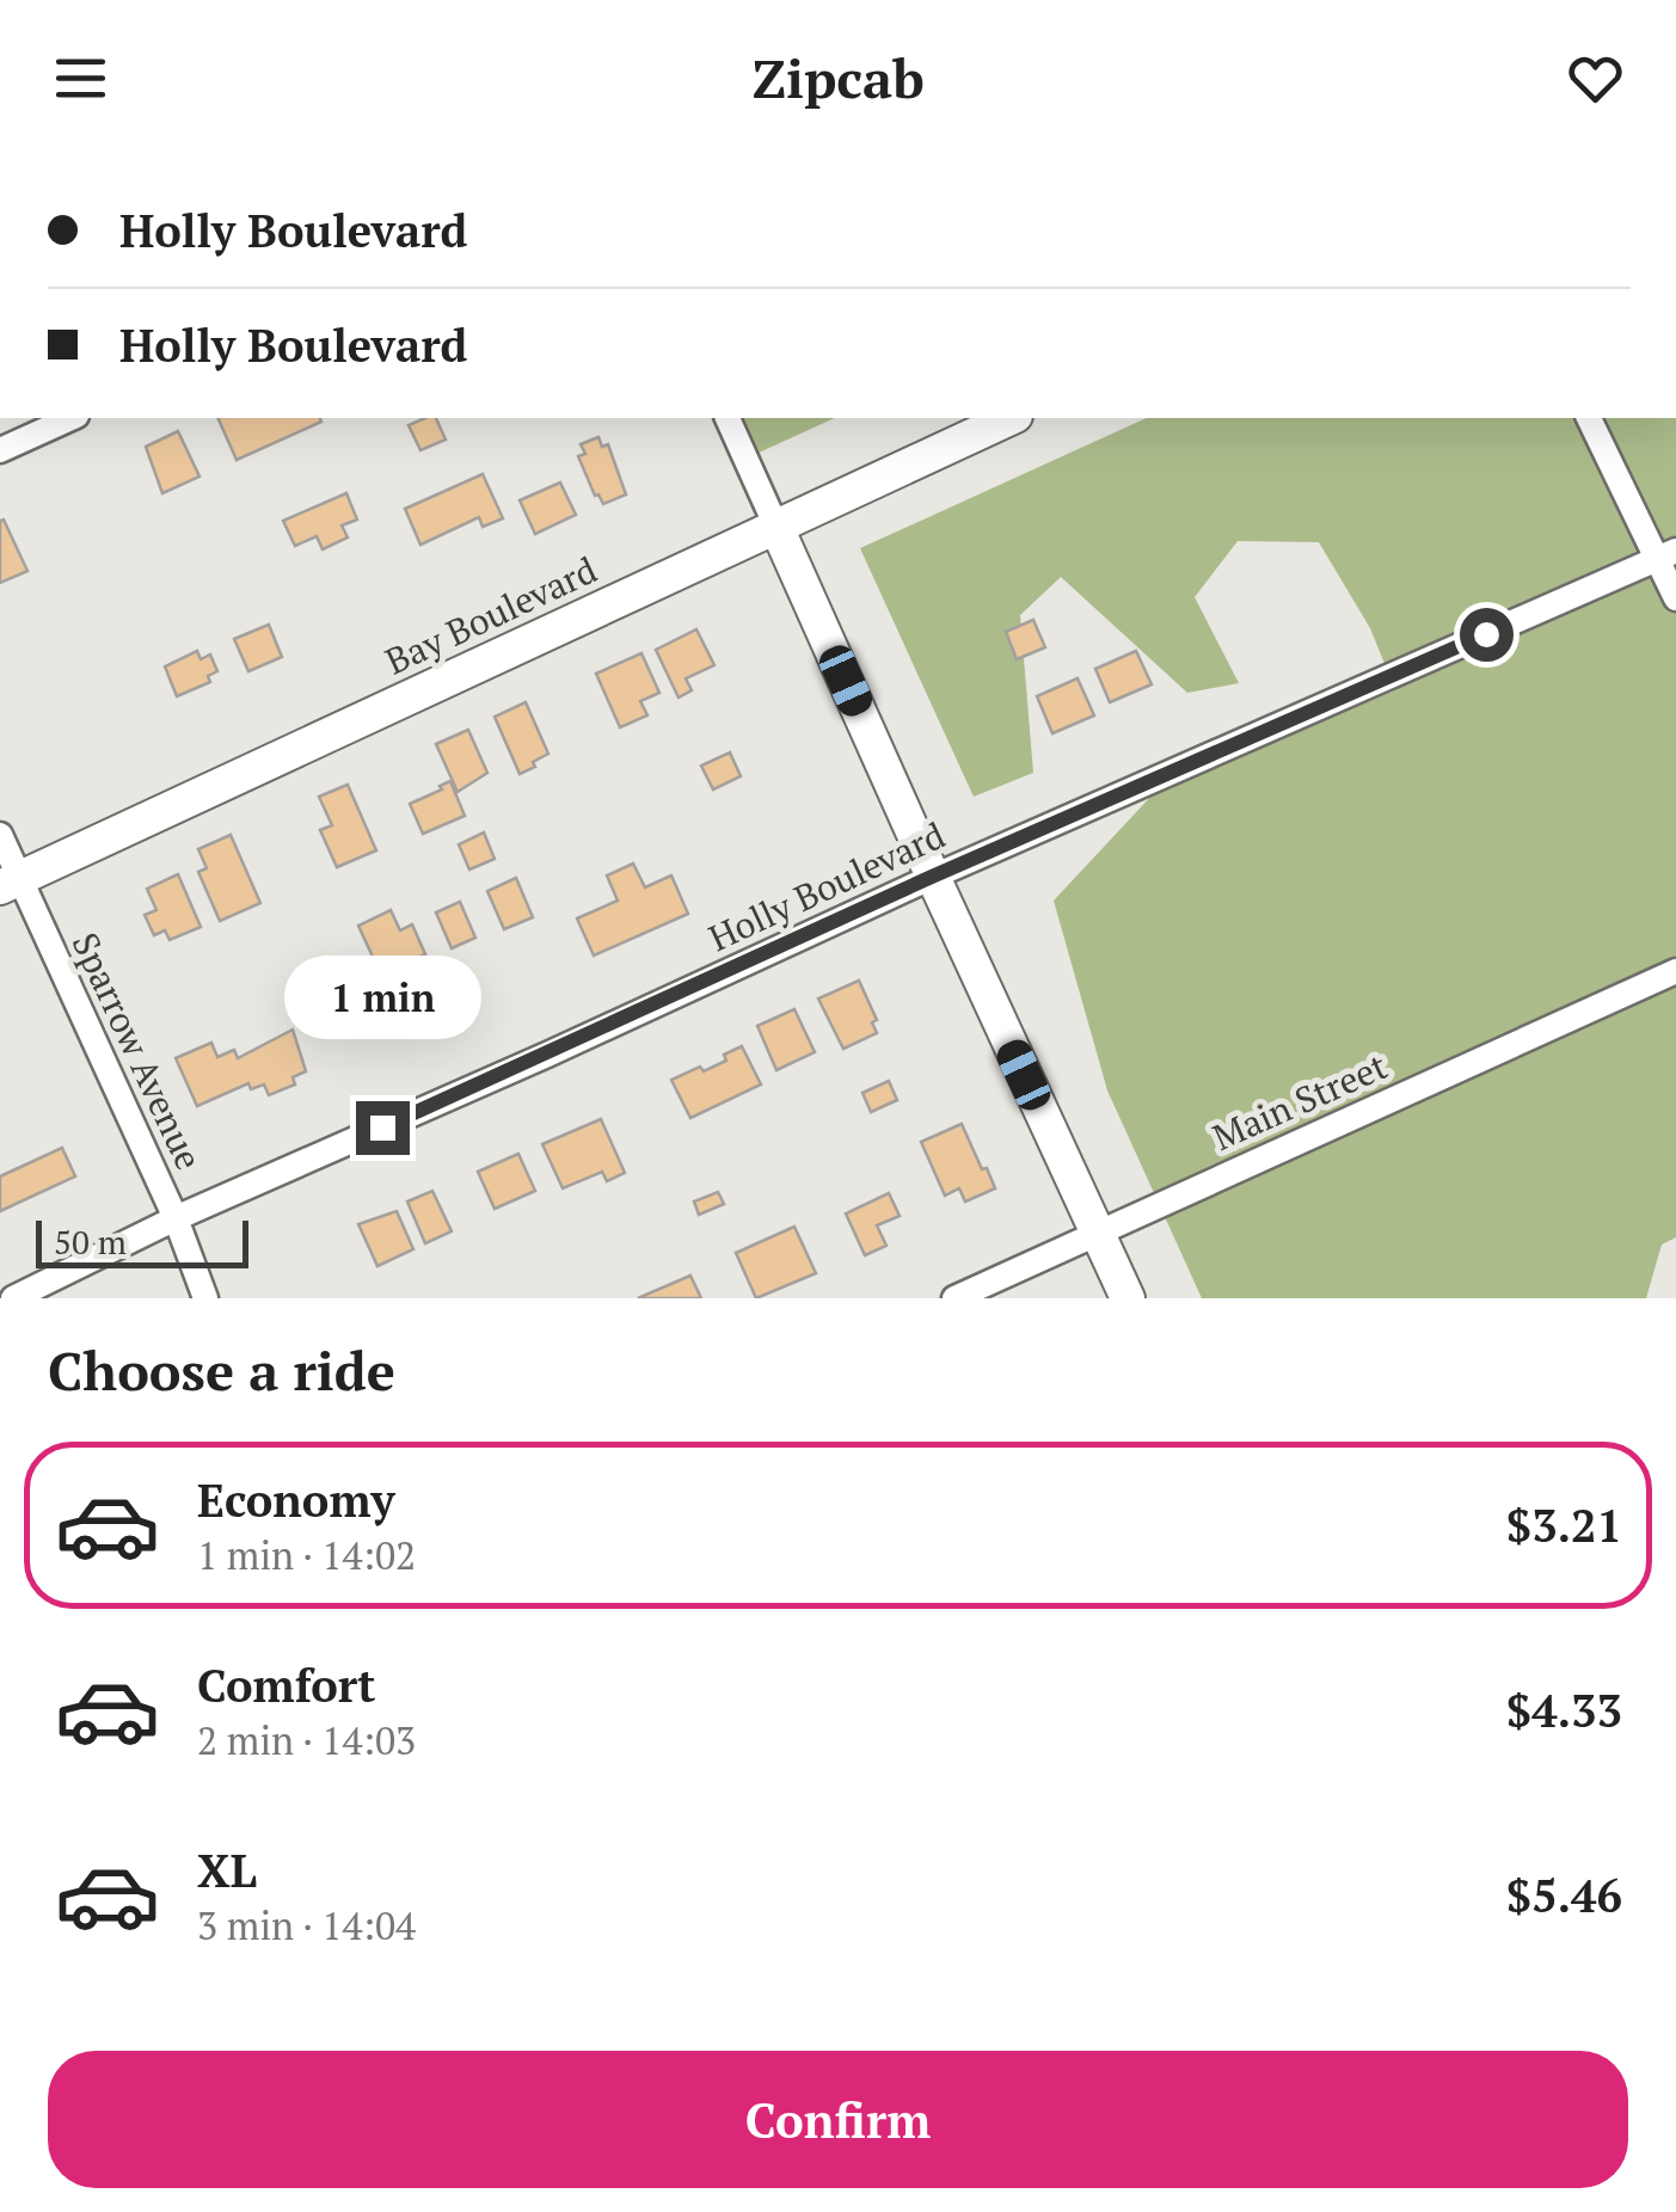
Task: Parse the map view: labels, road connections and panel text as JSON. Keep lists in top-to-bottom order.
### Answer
{
  "streets": {
    "main road": ["Bay Boulevard"],
    "street": ["Holly Boulevard", "Sparrow Avenue", "Main Street"]
  },
  "crossings": [
    ["Bay Boulevard", "Sparrow Avenue"],
    ["Holly Boulevard", "Sparrow Avenue"]
  ],
  "scale_bar": "50 m",
  "page": {
    "header": "Zipcab",
    "banner": ["Holly Boulevard", "Holly Boulevard"],
    "bubble": "1 min",
    "scale": "50 m",
    "heading": "Choose a ride",
    "list": [
      {
        "name": "Economy",
        "note": "1 min · 14:02",
        "value": "$3.21"
      },
      {
        "name": "Comfort",
        "note": "2 min · 14:03",
        "value": "$4.33"
      },
      {
        "name": "XL",
        "note": "3 min · 14:04",
        "value": "$5.46"
      }
    ],
    "buttons": "Confirm"
  }
}
